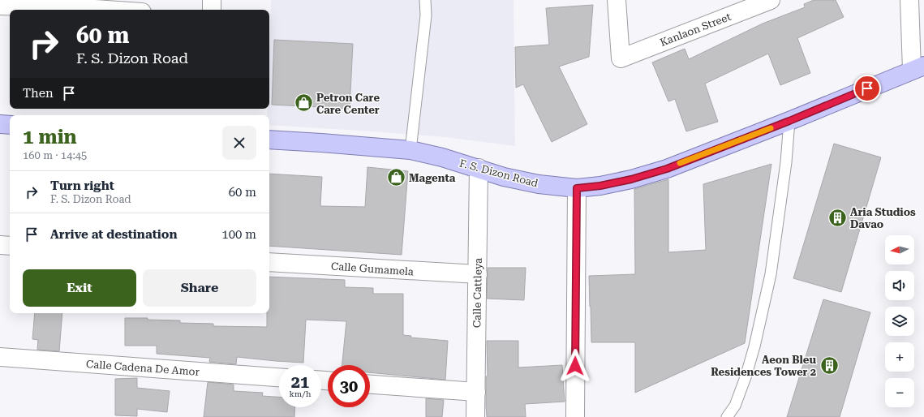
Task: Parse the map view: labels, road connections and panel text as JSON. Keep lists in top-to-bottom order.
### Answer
{
  "streets": {
    "main road": ["F. S. Dizon Road"],
    "street": [
      "Kanlaon Street",
      "Calle Gumamela",
      "Calle Cattleya",
      "Calle Cadena De Amor"
    ]
  },
  "crossings": [
    ["F. S. Dizon Road", "Calle Cattleya"],
    ["Calle Gumamela", "Calle Cattleya"]
  ],
  "places": {
    "shop": ["Petron Care Care Center", "Magenta"],
    "building": ["Aria Studios Davao", "Aeon Bleu Residences Tower 2"]
  },
  "north": "left",
  "page": {
    "turn": ["60 m", "F. S. Dizon Road"],
    "then": "Then",
    "heading": ["1 min", "160 m · 14:45"],
    "list": [
      {
        "name": "Turn right",
        "note": "F. S. Dizon Road",
        "value": "60 m"
      },
      {
        "name": "Arrive at destination",
        "value": "100 m"
      }
    ],
    "map_buttons": ["+", "−"],
    "buttons": ["Exit", "Share"],
    "speed": "21 km/h",
    "limit": "30"
  }
}
